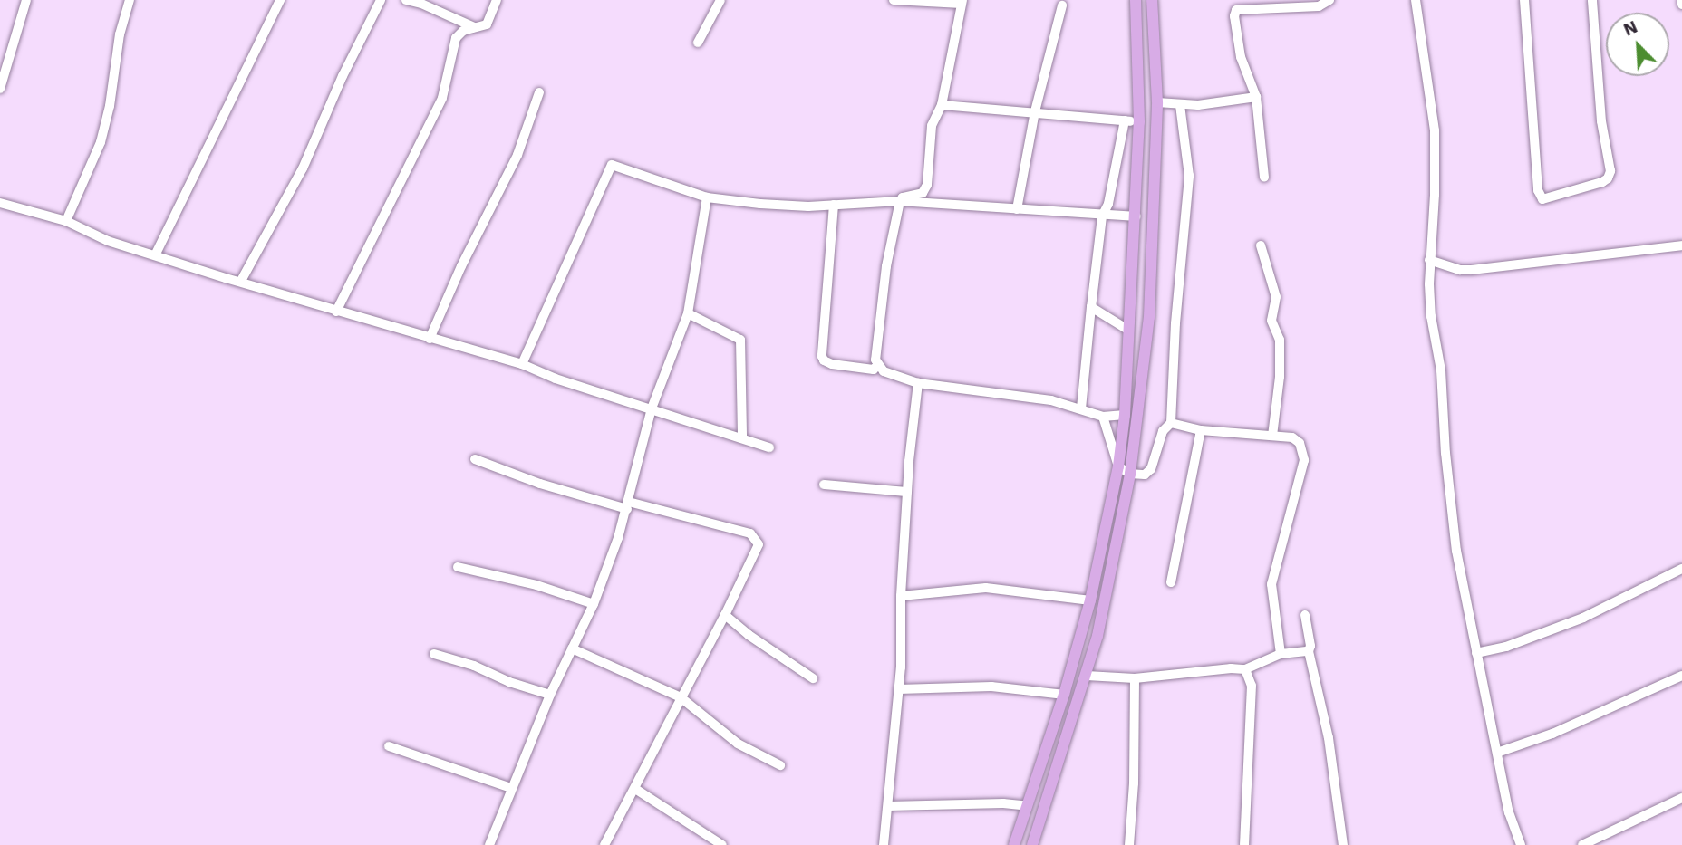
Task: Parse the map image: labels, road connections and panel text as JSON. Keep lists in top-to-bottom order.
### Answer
{
  "north": "top left"
}
